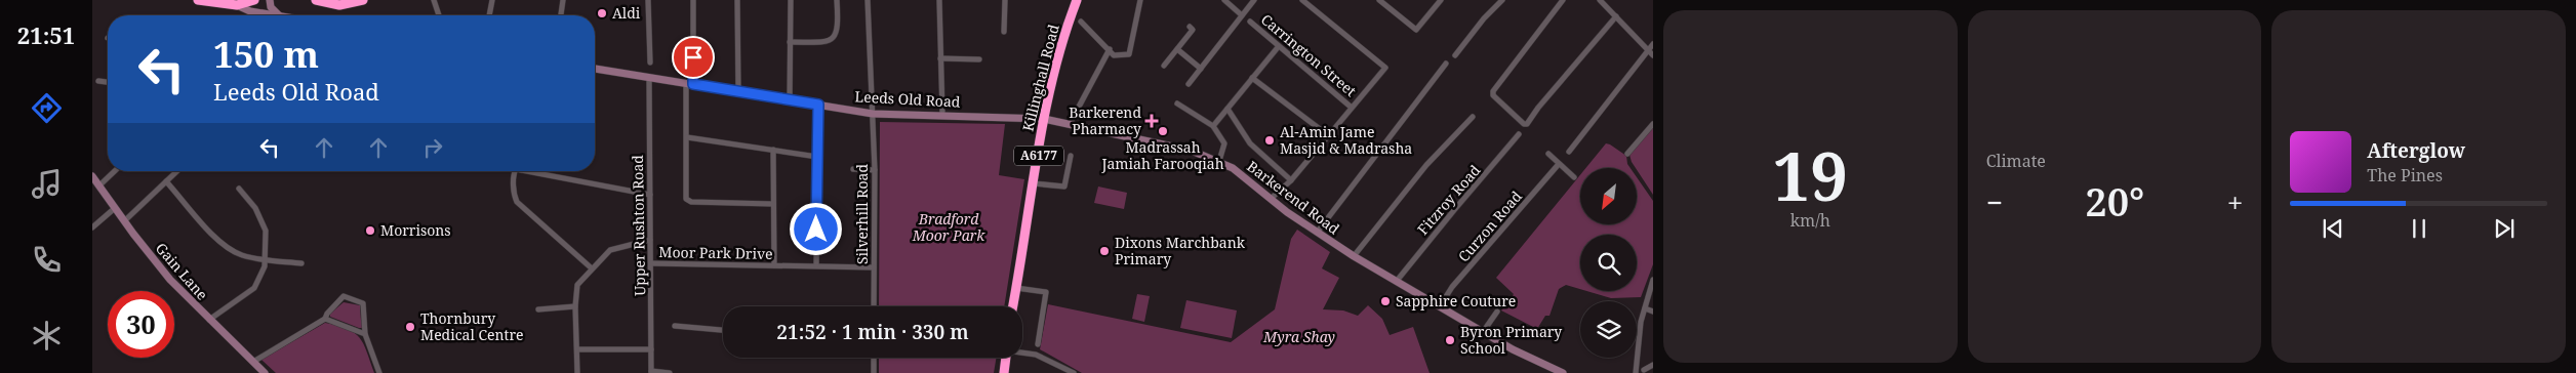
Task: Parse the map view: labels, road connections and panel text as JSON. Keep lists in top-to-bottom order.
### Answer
{
  "streets": {
    "highway": ["Killinghall Road", "A6177"],
    "main road": ["Leeds Old Road", "Barkerend Road", "Gain Lane"],
    "street": [
      "Carrington Street",
      "Fitzroy Road",
      "Silverhill Road",
      "Upper Rushton Road",
      "Curzon Road",
      "Moor Park Drive"
    ]
  },
  "crossings": [
    ["Killinghall Road", "Leeds Old Road"],
    ["Killinghall Road", "Barkerend Road"],
    ["Leeds Old Road", "Barkerend Road"],
    ["Leeds Old Road", "Silverhill Road"],
    ["Leeds Old Road", "Upper Rushton Road"],
    ["Barkerend Road", "Fitzroy Road"],
    ["Barkerend Road", "Curzon Road"],
    ["Silverhill Road", "Moor Park Drive"],
    ["Upper Rushton Road", "Moor Park Drive"]
  ],
  "parks": ["Bradford Moor Park", "Myra Shay"],
  "places": {
    "other": [
      "Aldi",
      "Madrassah Jamiah Farooqiah",
      "Al-Amin Jame Masjid & Madrasha",
      "Morrisons",
      "Dixons Marchbank Primary",
      "Sapphire Couture",
      "Thornbury Medical Centre",
      "Byron Primary School"
    ],
    "health": ["Barkerend Pharmacy"]
  },
  "north": "bottom left",
  "page": {
    "tabs": "21:51",
    "tile": [
      ["19", "km/h"],
      "Climate"
    ],
    "turn": ["150 m", "Leeds Old Road"],
    "song": ["Afterglow", "The Pines"],
    "heat": ["−", "20°", "+"],
    "limit": "30",
    "trip": "21:52 · 1 min · 330 m"
  }
}
